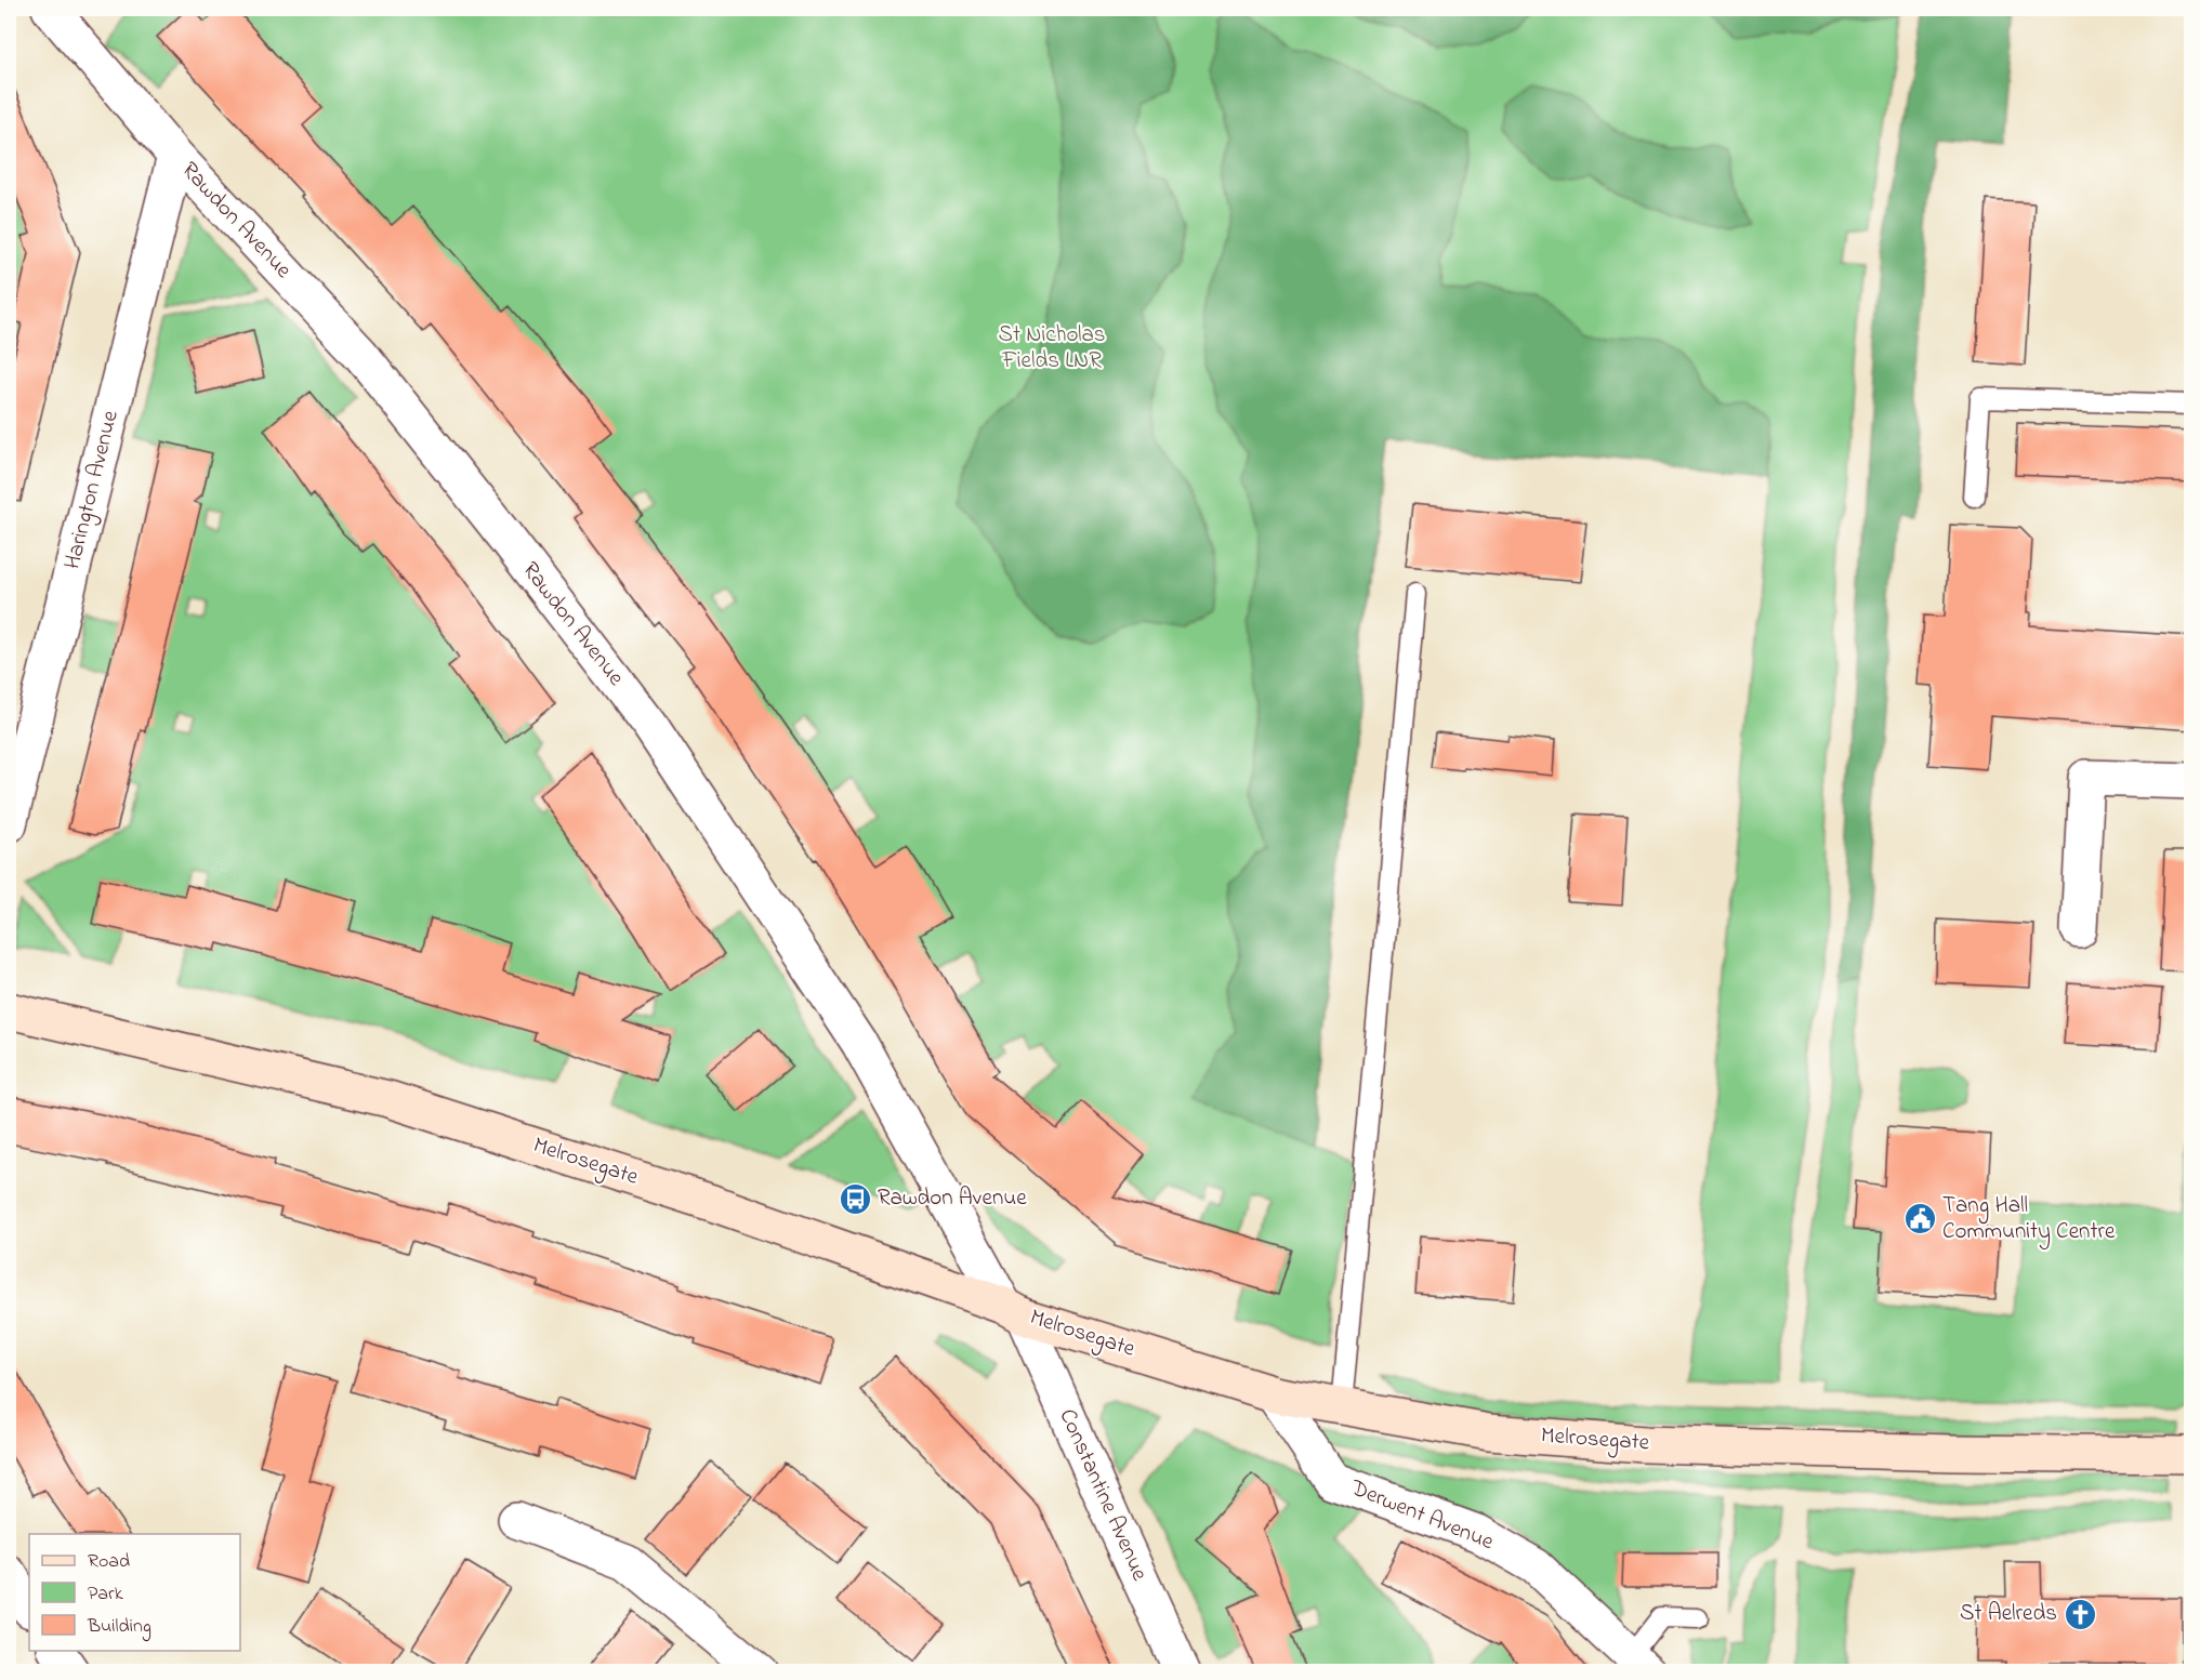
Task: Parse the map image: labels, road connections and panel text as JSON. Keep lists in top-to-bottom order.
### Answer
{
  "streets": {
    "street": [
      "Rawdon Avenue",
      "Harington Avenue",
      "Melrosegate",
      "Constantine Avenue",
      "Derwent Avenue"
    ]
  },
  "crossings": [
    ["Rawdon Avenue", "Harington Avenue"],
    ["Rawdon Avenue", "Melrosegate"],
    ["Rawdon Avenue", "Constantine Avenue"],
    ["Melrosegate", "Constantine Avenue"],
    ["Melrosegate", "Derwent Avenue"]
  ],
  "parks": ["St Nicholas Fields LNR"],
  "places": {
    "bus stop": ["Rawdon Avenue"],
    "public building": ["Tang Hall Community Centre"],
    "church": ["St Aelreds"]
  },
  "legend": ["Road", "Park", "Building"]
}
